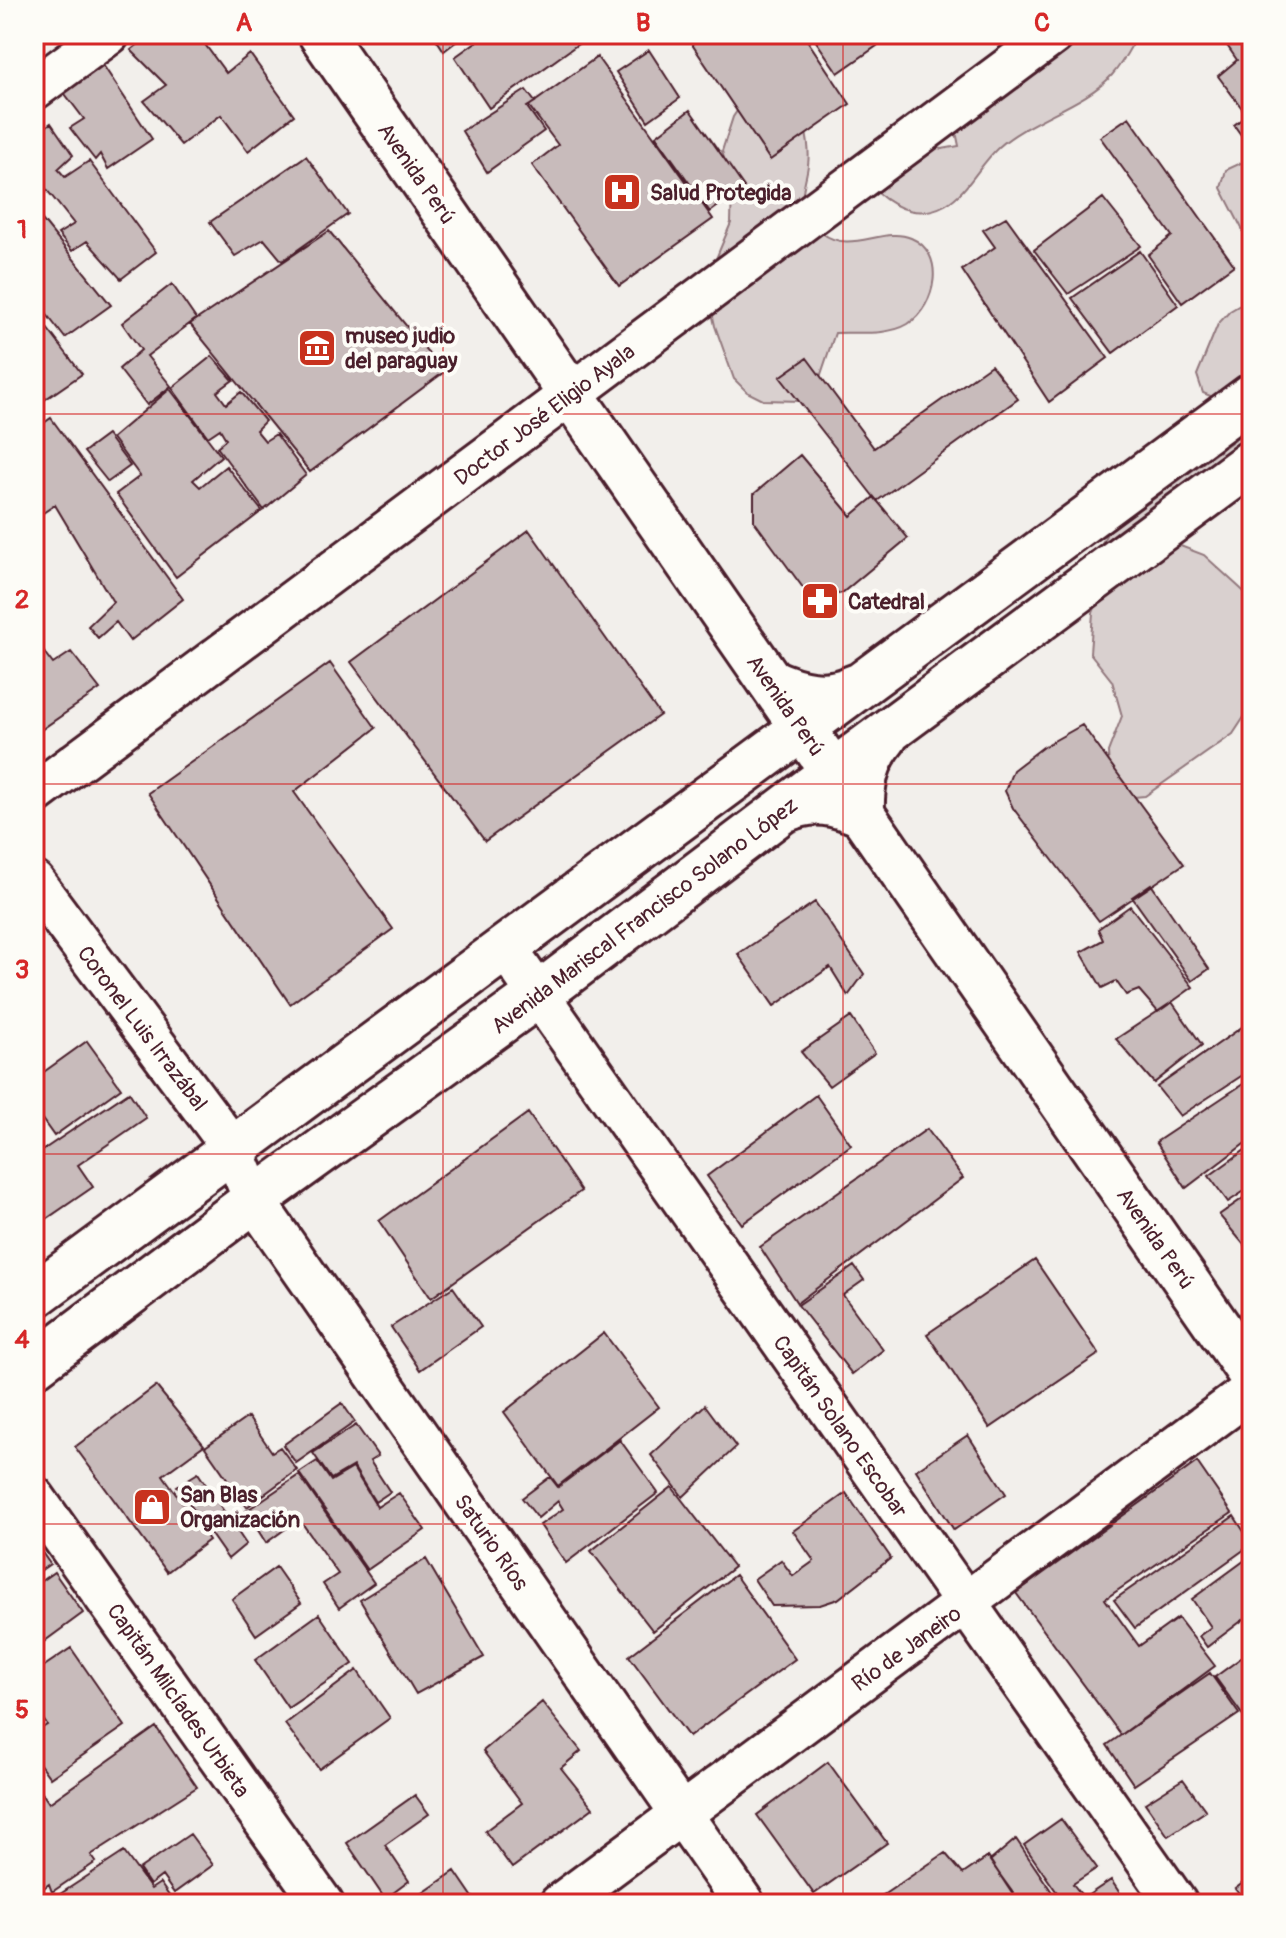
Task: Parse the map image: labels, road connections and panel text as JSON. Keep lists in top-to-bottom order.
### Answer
{
  "streets": {
    "main road": ["Avenida Perú", "Avenida Mariscal Francisco Solano López"],
    "street": [
      "Doctor José Eligio Ayala",
      "Coronel Luis Irrazábal",
      "Capitán Solano Escobar",
      "Saturio Ríos",
      "Río de Janeiro",
      "Capitán Milcíades Urbieta"
    ]
  },
  "crossings": [
    ["Avenida Perú", "Doctor José Eligio Ayala"],
    ["Avenida Perú", "Avenida Mariscal Francisco Solano López"],
    ["Avenida Mariscal Francisco Solano López", "Coronel Luis Irrazábal"],
    ["Avenida Mariscal Francisco Solano López", "Capitán Solano Escobar"],
    ["Avenida Mariscal Francisco Solano López", "Saturio Ríos"],
    ["Coronel Luis Irrazábal", "Saturio Ríos"],
    ["Capitán Solano Escobar", "Río de Janeiro"],
    ["Saturio Ríos", "Río de Janeiro"]
  ],
  "places": {
    "hospital": ["Salud Protegida"],
    "museum": ["museo judio del paraguay"],
    "pharmacy": ["Catedral"],
    "shop": ["San Blas Organización"]
  },
  "grid": {
    "columns": ["A", "B", "C"],
    "rows": [
      "1",
      "2",
      "3",
      "4",
      "5"
    ]
  }
}
